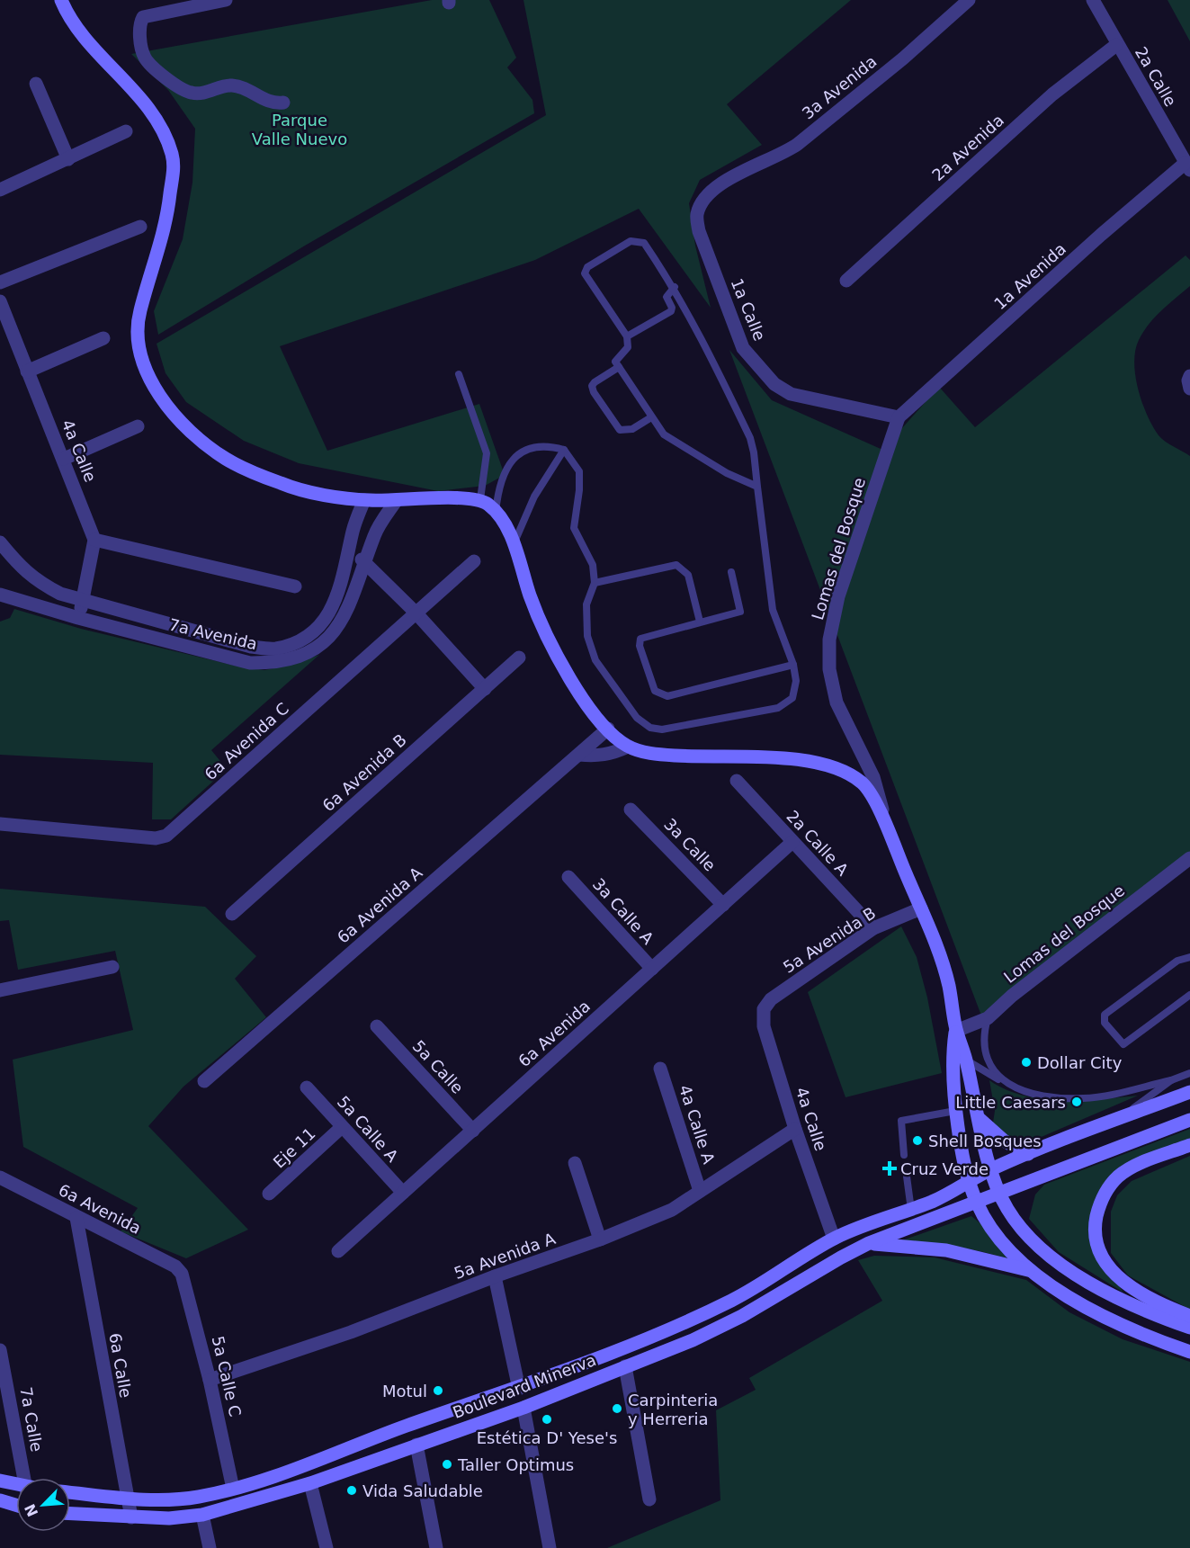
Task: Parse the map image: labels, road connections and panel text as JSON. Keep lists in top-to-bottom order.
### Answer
{
  "streets": {
    "street": [
      "2a Calle",
      "3a Avenida",
      "2a Avenida",
      "1a Avenida",
      "1a Calle",
      "4a Calle",
      "Lomas del Bosque",
      "7a Avenida",
      "6a Avenida C",
      "6a Avenida B",
      "2a Calle A",
      "3a Calle",
      "6a Avenida A",
      "3a Calle A",
      "5a Avenida B",
      "6a Avenida",
      "5a Calle",
      "4a Calle A",
      "5a Calle A",
      "Eje 11",
      "5a Avenida A",
      "6a Calle",
      "5a Calle C",
      "Boulevard Minerva",
      "7a Calle"
    ]
  },
  "crossings": [
    ["2a Calle", "2a Avenida"],
    ["2a Calle", "1a Avenida"],
    ["3a Avenida", "1a Calle"],
    ["1a Avenida", "1a Calle"],
    ["1a Avenida", "Lomas del Bosque"],
    ["1a Calle", "Lomas del Bosque"],
    ["4a Calle", "5a Avenida B"],
    ["4a Calle", "5a Avenida A"],
    ["4a Calle", "Boulevard Minerva"],
    ["2a Calle A", "5a Avenida B"],
    ["2a Calle A", "6a Avenida"],
    ["3a Calle", "6a Avenida"],
    ["3a Calle A", "6a Avenida"],
    ["6a Avenida", "5a Calle"],
    ["6a Avenida", "5a Calle A"],
    ["6a Avenida", "6a Calle"],
    ["6a Avenida", "5a Calle C"],
    ["4a Calle A", "5a Avenida A"],
    ["5a Calle A", "Eje 11"],
    ["5a Avenida A", "5a Calle C"],
    ["6a Calle", "Boulevard Minerva"],
    ["5a Calle C", "Boulevard Minerva"]
  ],
  "parks": ["Parque Valle Nuevo"],
  "places": {
    "other": [
      "Dollar City",
      "Little Caesars",
      "Shell Bosques",
      "Motul",
      "Carpinteria y Herreria",
      "Estética D' Yese's",
      "Taller Optimus",
      "Vida Saludable"
    ],
    "health": ["Cruz Verde"]
  },
  "north": "bottom left"
}
